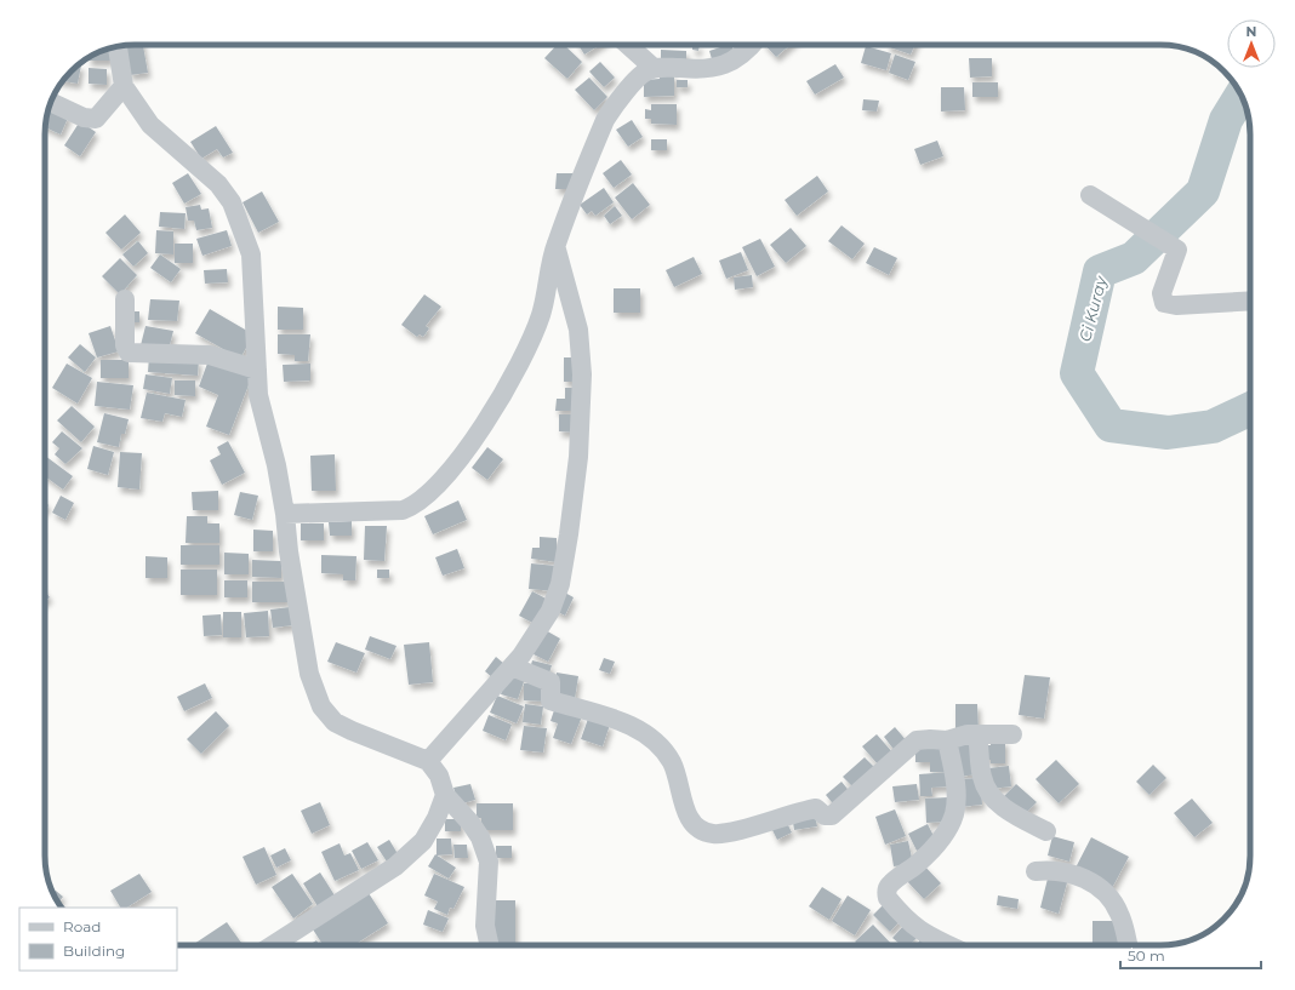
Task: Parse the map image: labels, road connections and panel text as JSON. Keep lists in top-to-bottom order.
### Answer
{
  "water": ["Ci Kuray"],
  "legend": ["Road", "Building"],
  "scale_bar": "50 m",
  "north": "top"
}
